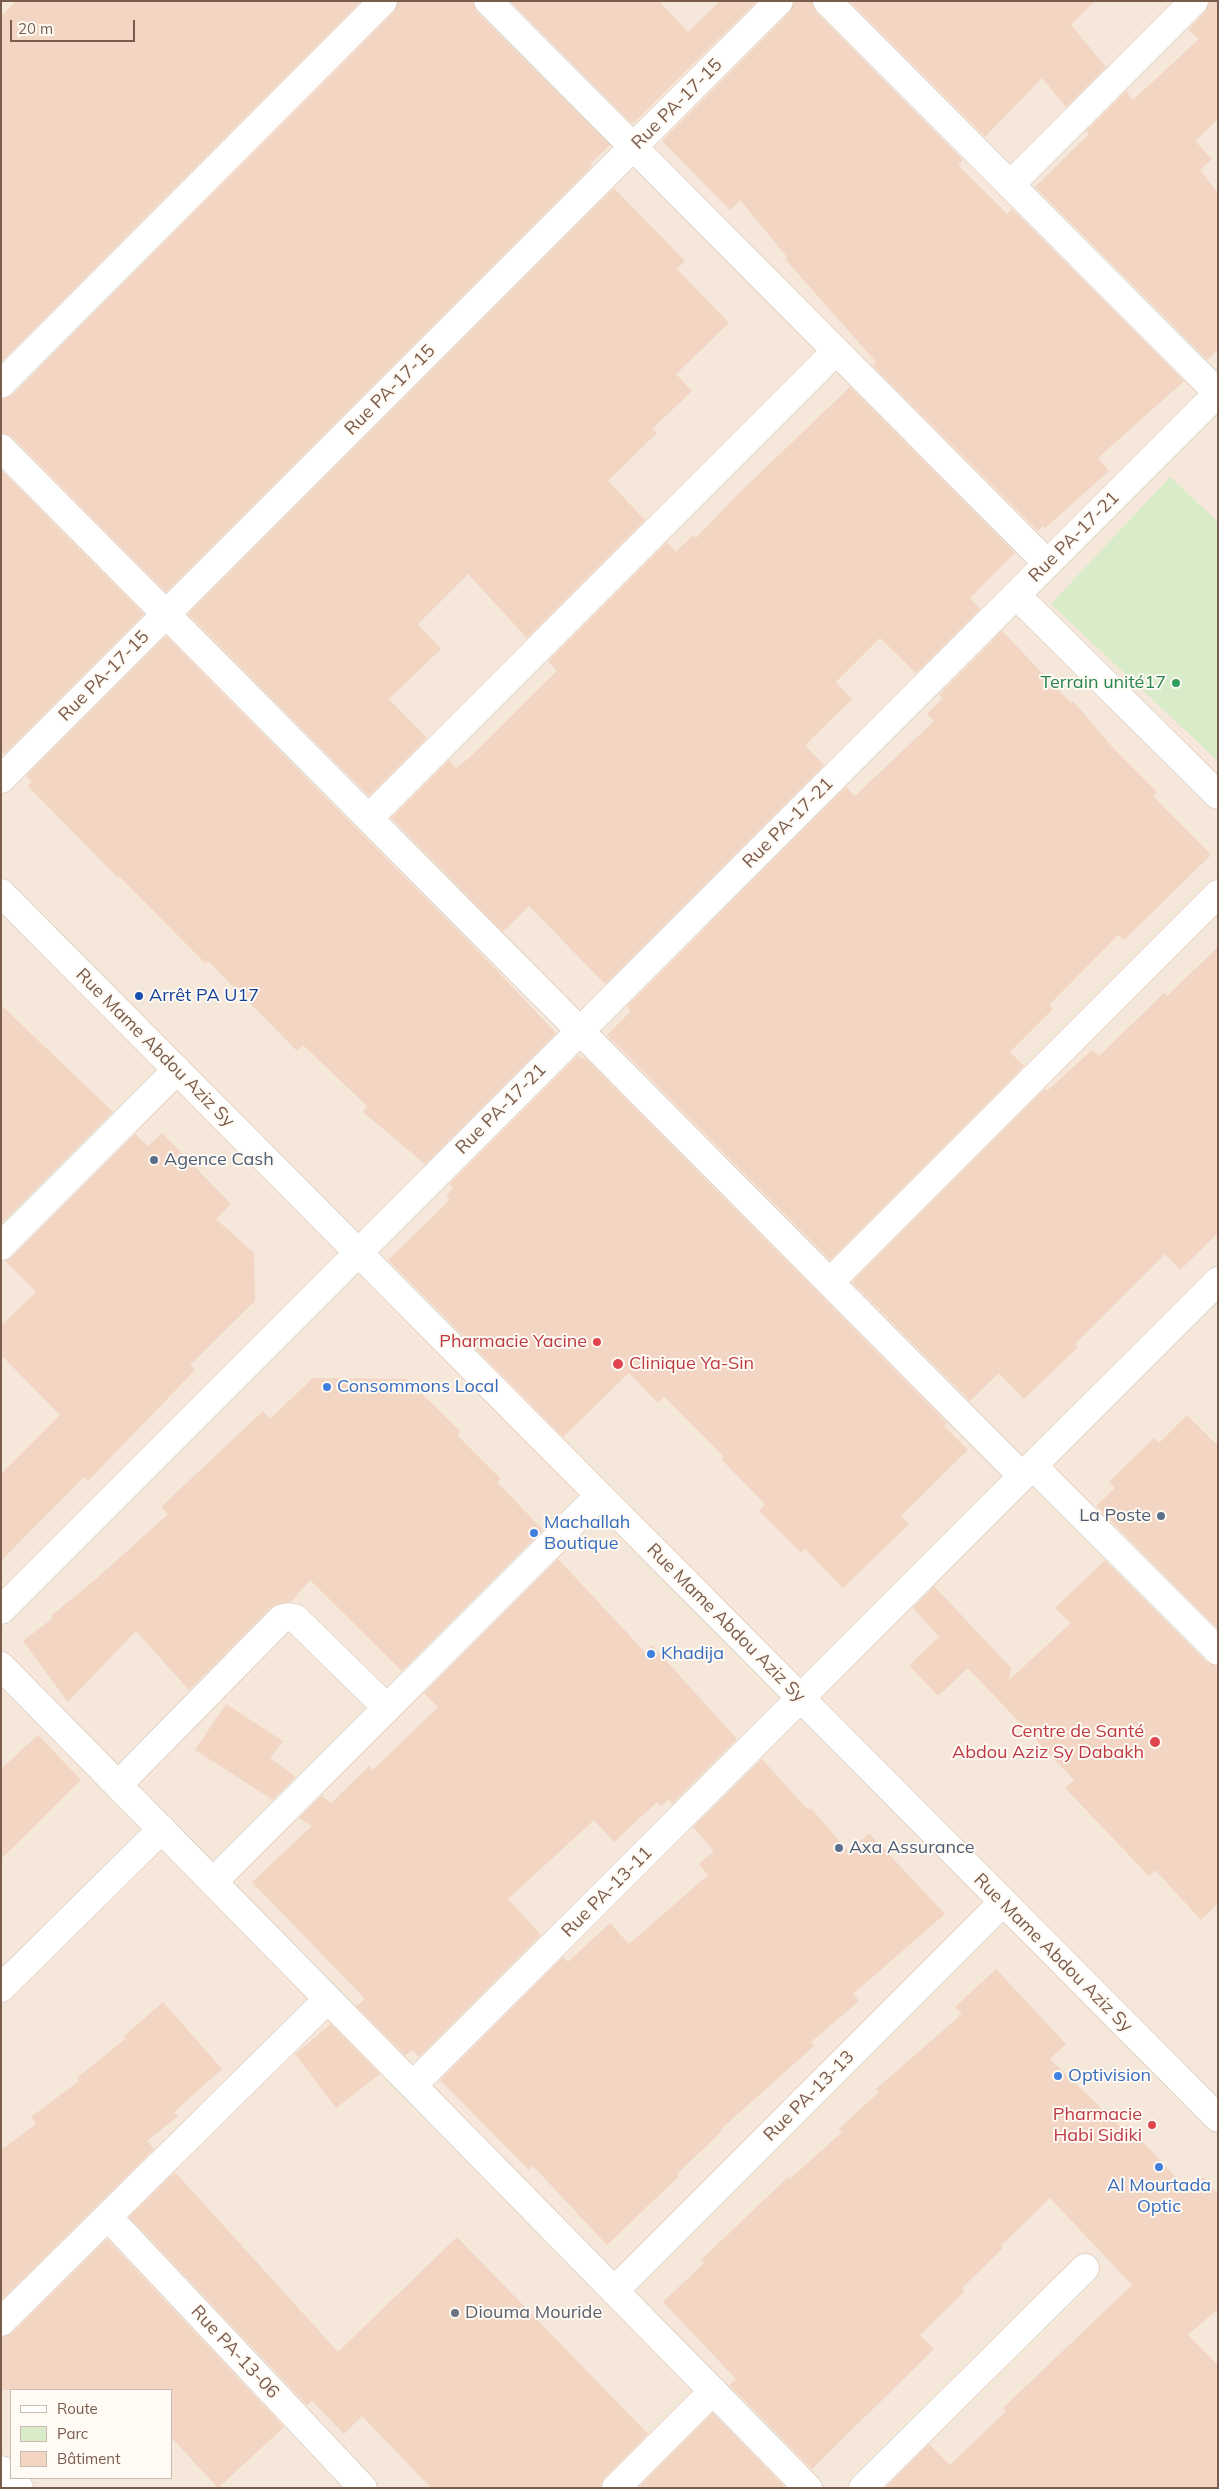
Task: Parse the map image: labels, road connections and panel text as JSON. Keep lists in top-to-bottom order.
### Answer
{
  "streets": {
    "street": [
      "Rue PA-17-15",
      "Rue PA-17-21",
      "Rue Mame Abdou Aziz Sy",
      "Rue PA-13-11",
      "Rue PA-13-13",
      "Rue PA-13-06"
    ]
  },
  "crossings": [
    ["Rue PA-17-21", "Rue Mame Abdou Aziz Sy"],
    ["Rue Mame Abdou Aziz Sy", "Rue PA-13-11"],
    ["Rue Mame Abdou Aziz Sy", "Rue PA-13-13"]
  ],
  "places": [
    "Terrain unité17",
    "Arrêt PA U17",
    "Agence Cash",
    "Pharmacie Yacine",
    "Clinique Ya-Sin",
    "Consommons Local",
    "La Poste",
    "Machallah Boutique",
    "Khadija",
    "Centre de Santé Abdou Aziz Sy Dabakh",
    "Axa Assurance",
    "Optivision",
    "Pharmacie Habi Sidiki",
    "Al Mourtada Optic",
    "Diouma Mouride"
  ],
  "legend": ["Route", "Parc", "Bâtiment"],
  "scale_bar": "20 m"
}
